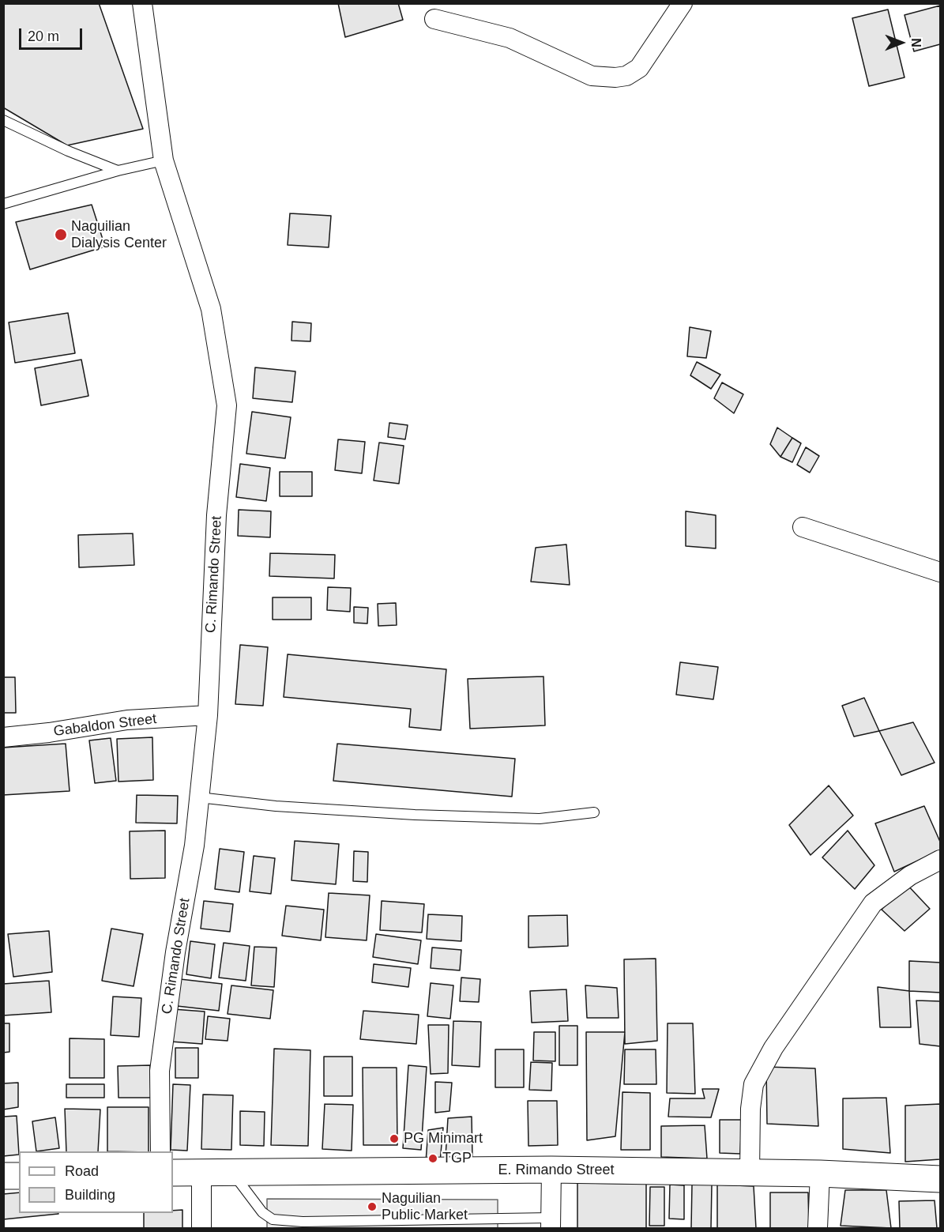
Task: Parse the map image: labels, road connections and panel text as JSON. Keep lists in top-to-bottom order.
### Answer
{
  "streets": {
    "street": ["C. Rimando Street", "Gabaldon Street", "E. Rimando Street"]
  },
  "crossings": [
    ["C. Rimando Street", "Gabaldon Street"]
  ],
  "places": [
    "Naguilian Dialysis Center",
    "PG Minimart",
    "TGP",
    "Naguilian Public Market"
  ],
  "legend": ["Road", "Building"],
  "scale_bar": "20 m",
  "north": "right"
}
